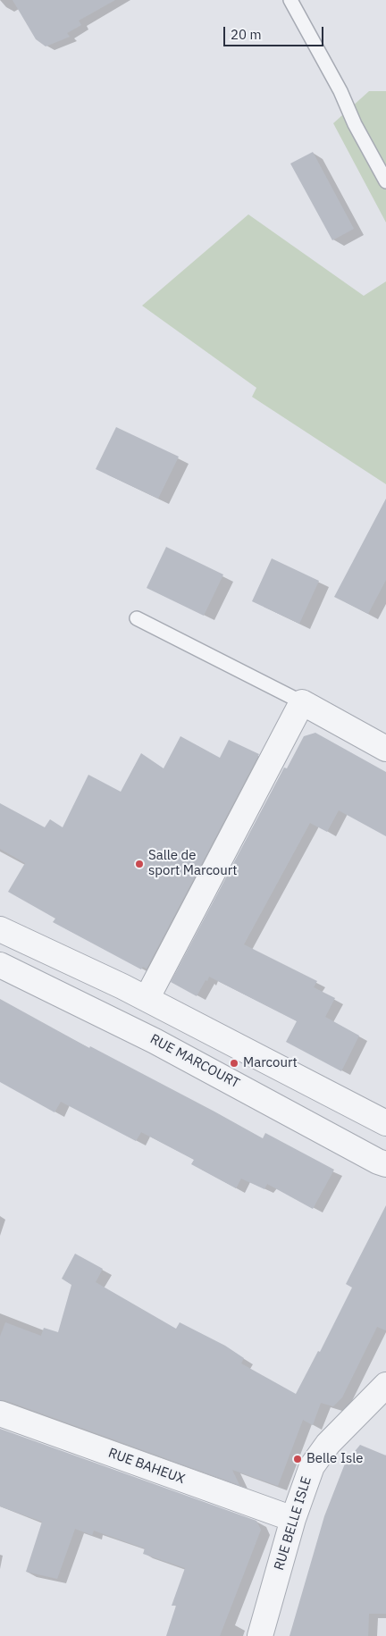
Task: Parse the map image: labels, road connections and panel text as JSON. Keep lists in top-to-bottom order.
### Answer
{
  "streets": {
    "street": ["RUE MARCOURT", "RUE BAHEUX", "RUE BELLE ISLE"]
  },
  "crossings": [
    ["RUE BAHEUX", "RUE BELLE ISLE"]
  ],
  "places": ["Salle de sport Marcourt", "Marcourt", "Belle Isle"],
  "scale_bar": "20 m"
}
